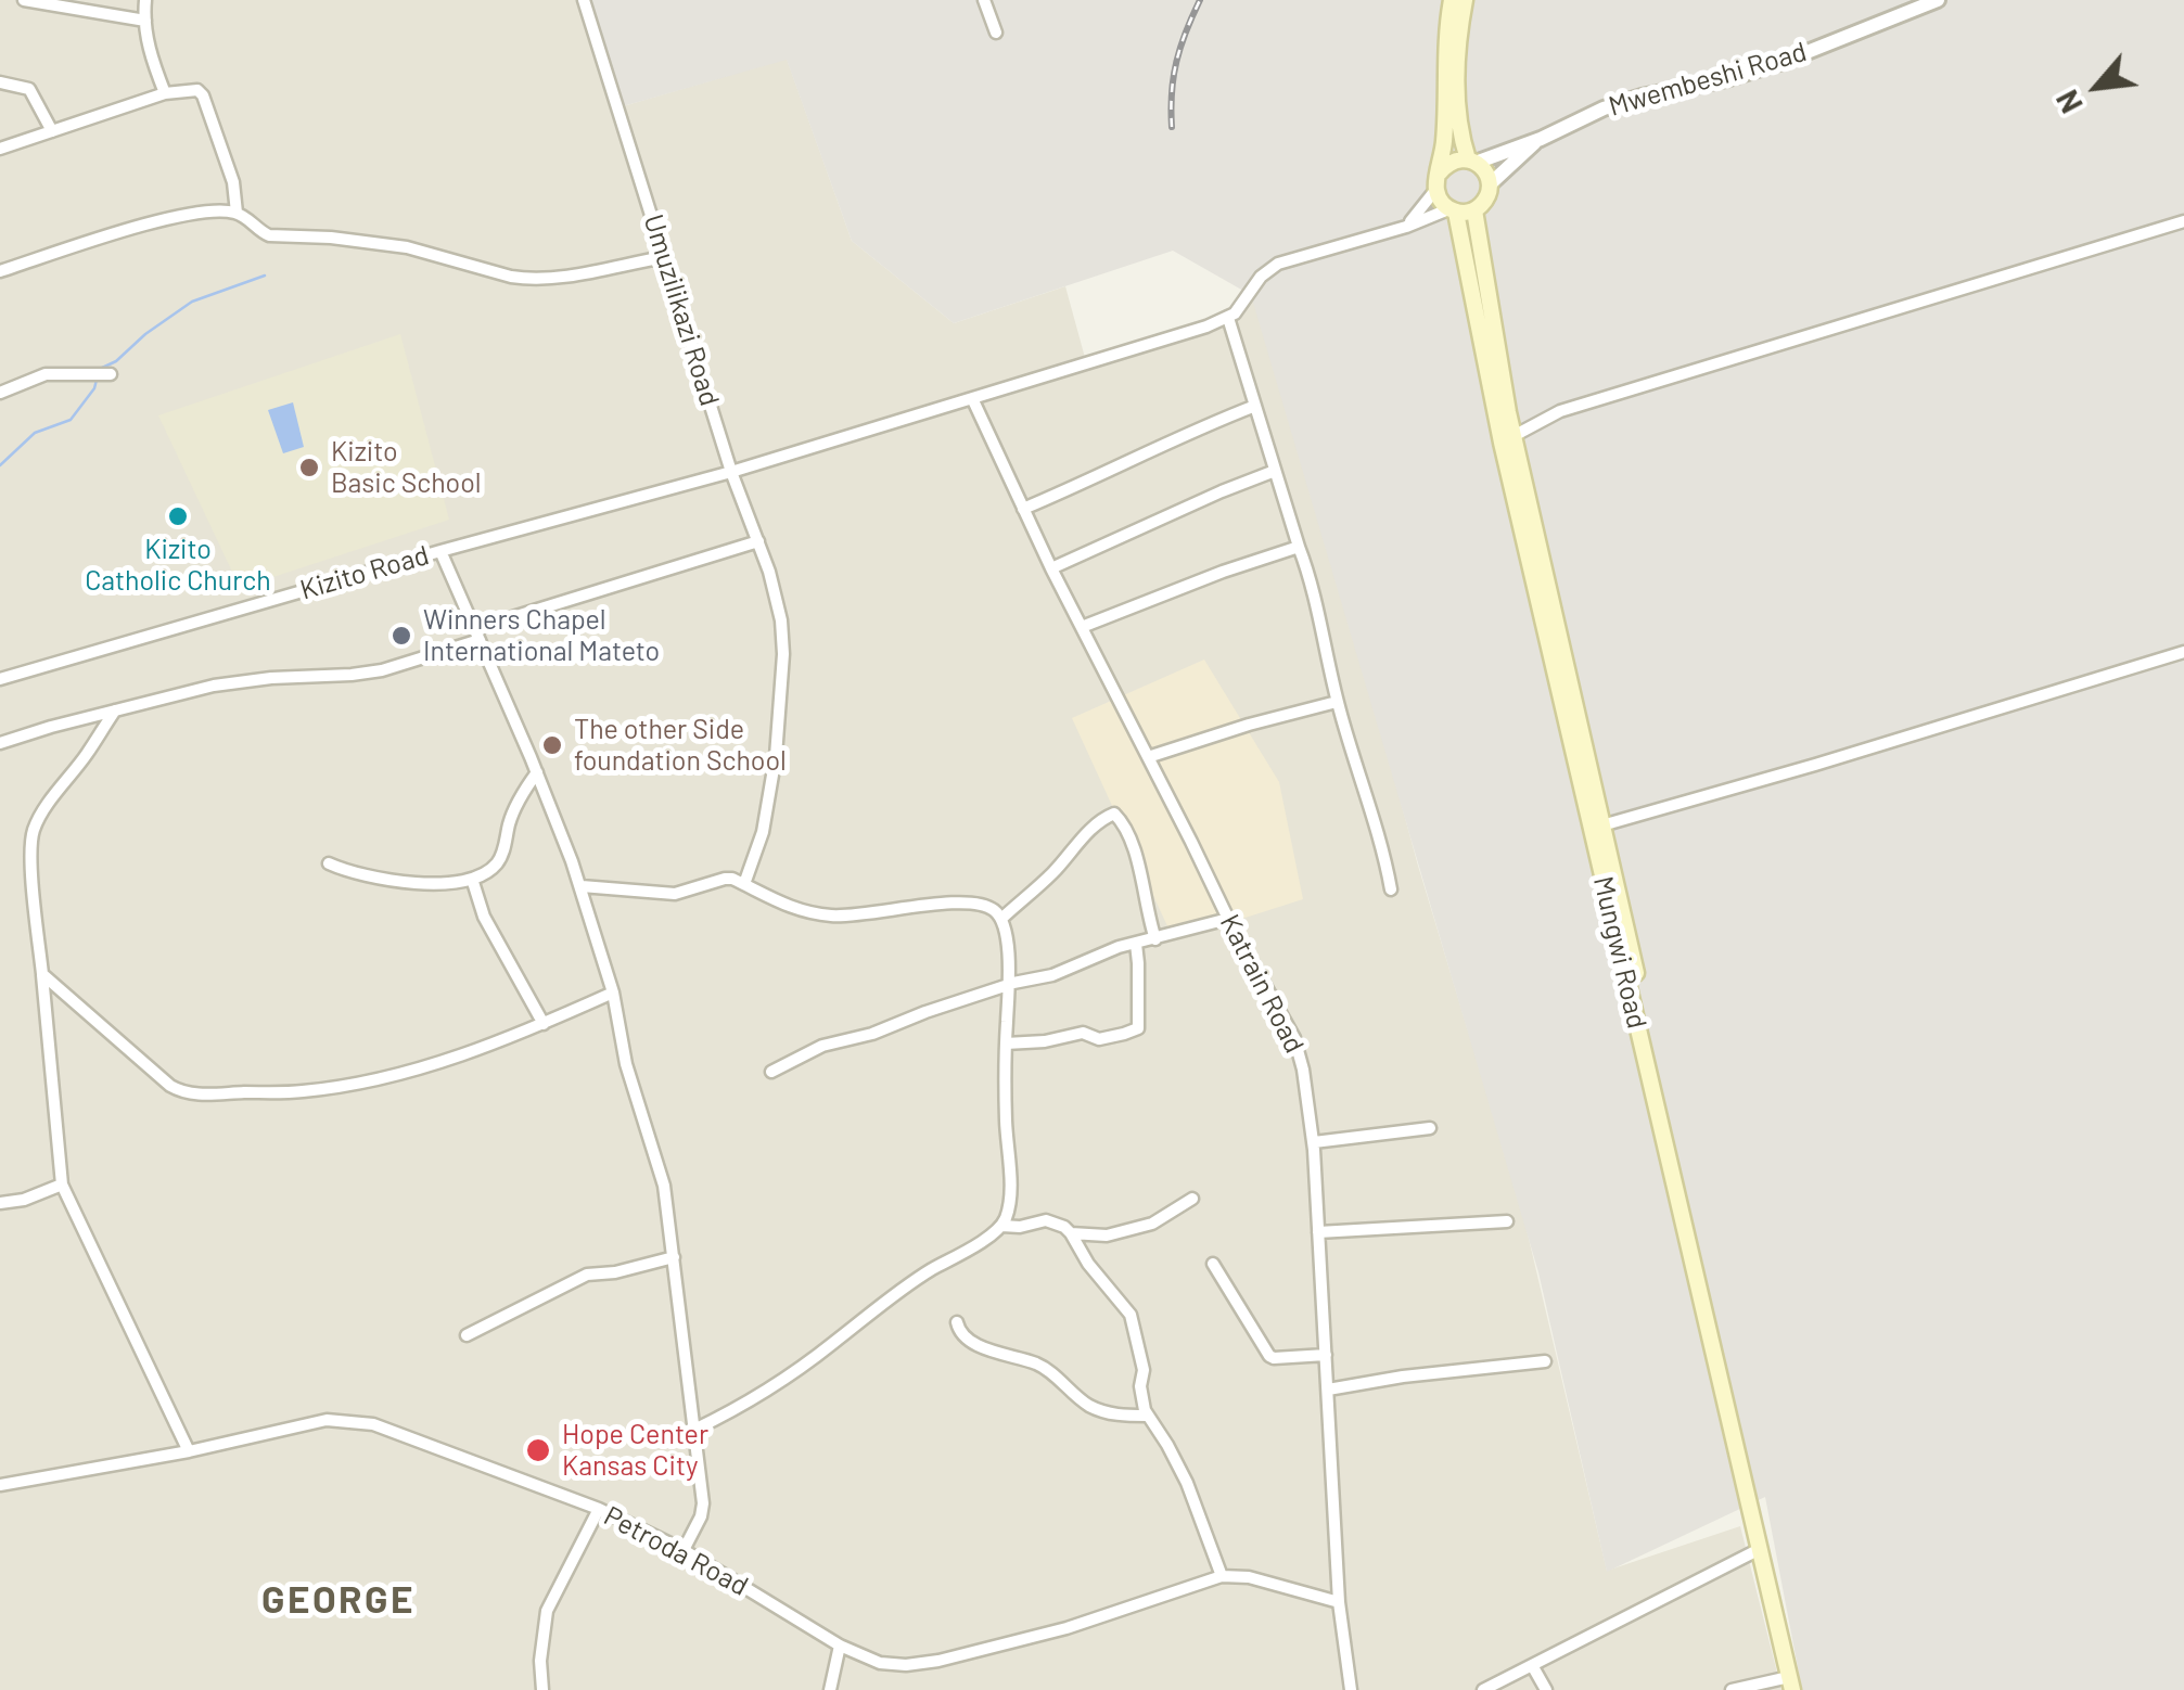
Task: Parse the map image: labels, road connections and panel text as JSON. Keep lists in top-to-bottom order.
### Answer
{
  "streets": {
    "main road": ["Mungwi Road"],
    "street": [
      "Mwembeshi Road",
      "Umuzilikazi Road",
      "Kizito Road",
      "Katrain Road",
      "Petroda Road"
    ]
  },
  "crossings": [
    ["Umuzilikazi Road", "Kizito Road"],
    ["Kizito Road", "Katrain Road"],
    ["Katrain Road", "Petroda Road"]
  ],
  "districts": ["GEORGE"],
  "places": [
    "Kizito Basic School",
    "Kizito Catholic Church",
    "Winners Chapel International Mateto",
    "The other Side foundation School",
    "Hope Center Kansas City"
  ],
  "north": "bottom left"
}
